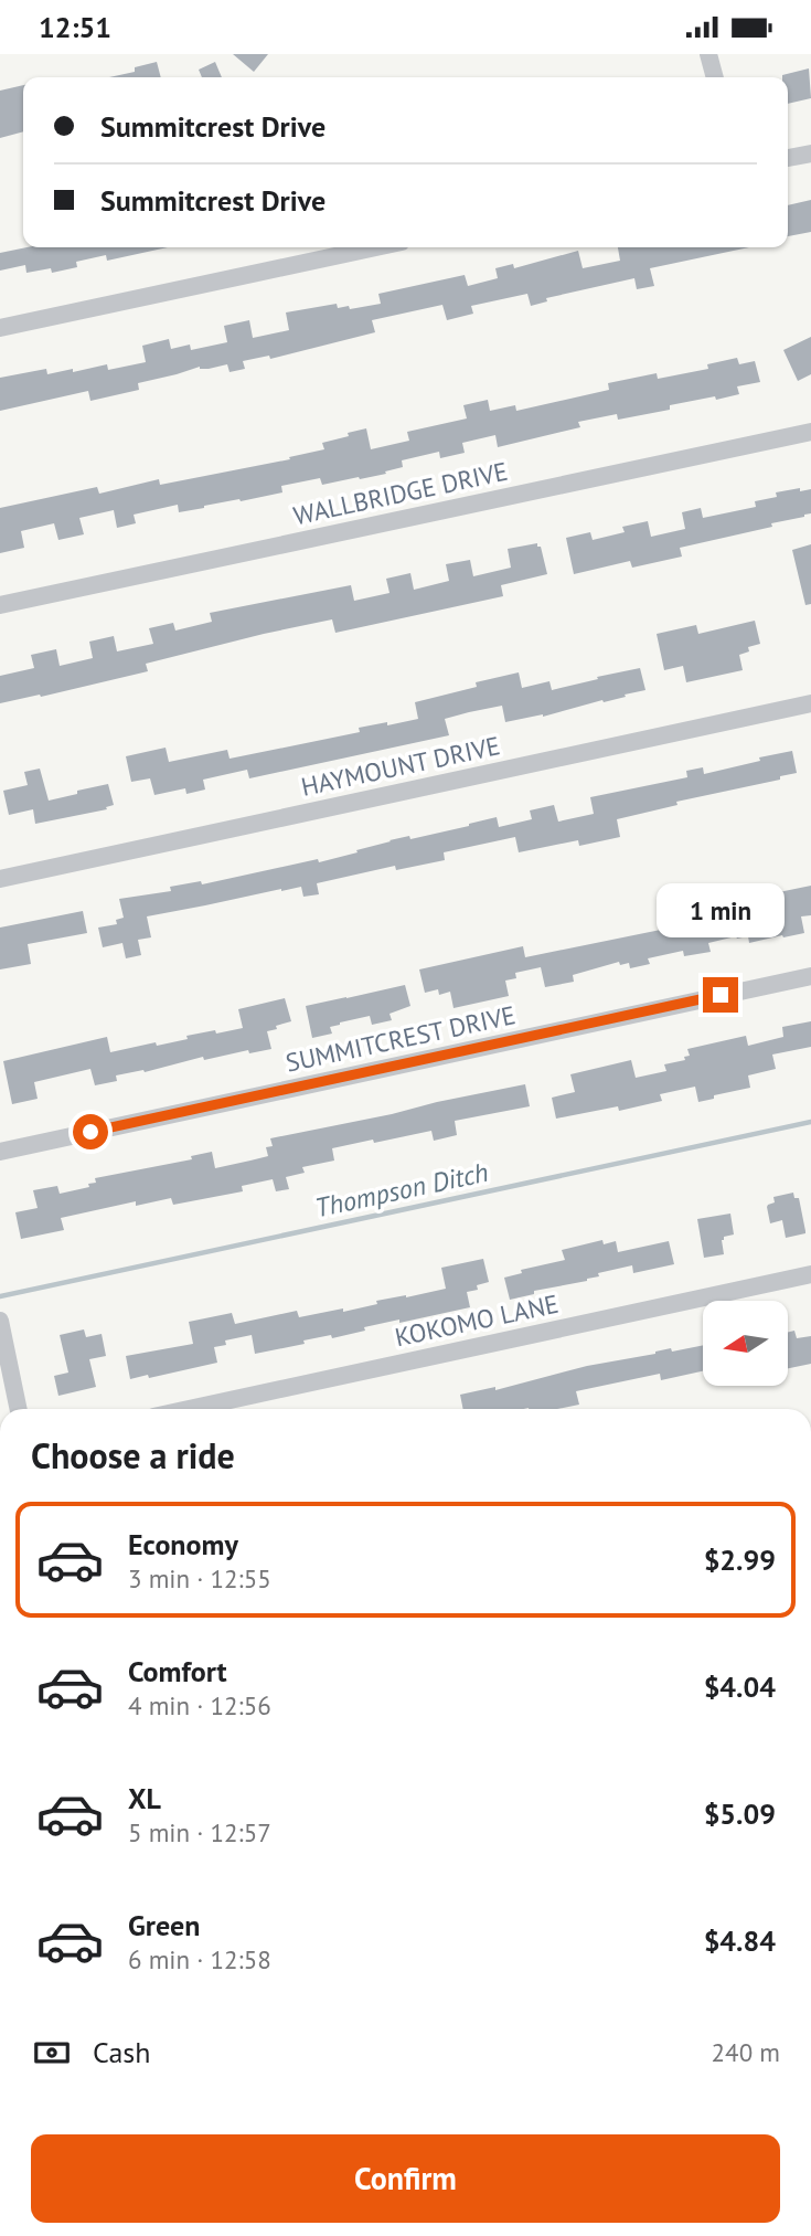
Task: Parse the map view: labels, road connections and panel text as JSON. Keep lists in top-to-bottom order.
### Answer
{
  "streets": {
    "street": [
      "WALLBRIDGE DRIVE",
      "HAYMOUNT DRIVE",
      "SUMMITCREST DRIVE",
      "KOKOMO LANE"
    ]
  },
  "water": ["Thompson Ditch"],
  "north": "left",
  "page": {
    "status": "12:51",
    "banner": ["Summitcrest Drive", "Summitcrest Drive"],
    "bubble": "1 min",
    "heading": "Choose a ride",
    "list": [
      {
        "name": "Economy",
        "note": "3 min · 12:55",
        "value": "$2.99"
      },
      {
        "name": "Comfort",
        "note": "4 min · 12:56",
        "value": "$4.04"
      },
      {
        "name": "XL",
        "note": "5 min · 12:57",
        "value": "$5.09"
      },
      {
        "name": "Green",
        "note": "6 min · 12:58",
        "value": "$4.84"
      }
    ],
    "pay": ["Cash", "240 m"],
    "buttons": "Confirm"
  }
}
